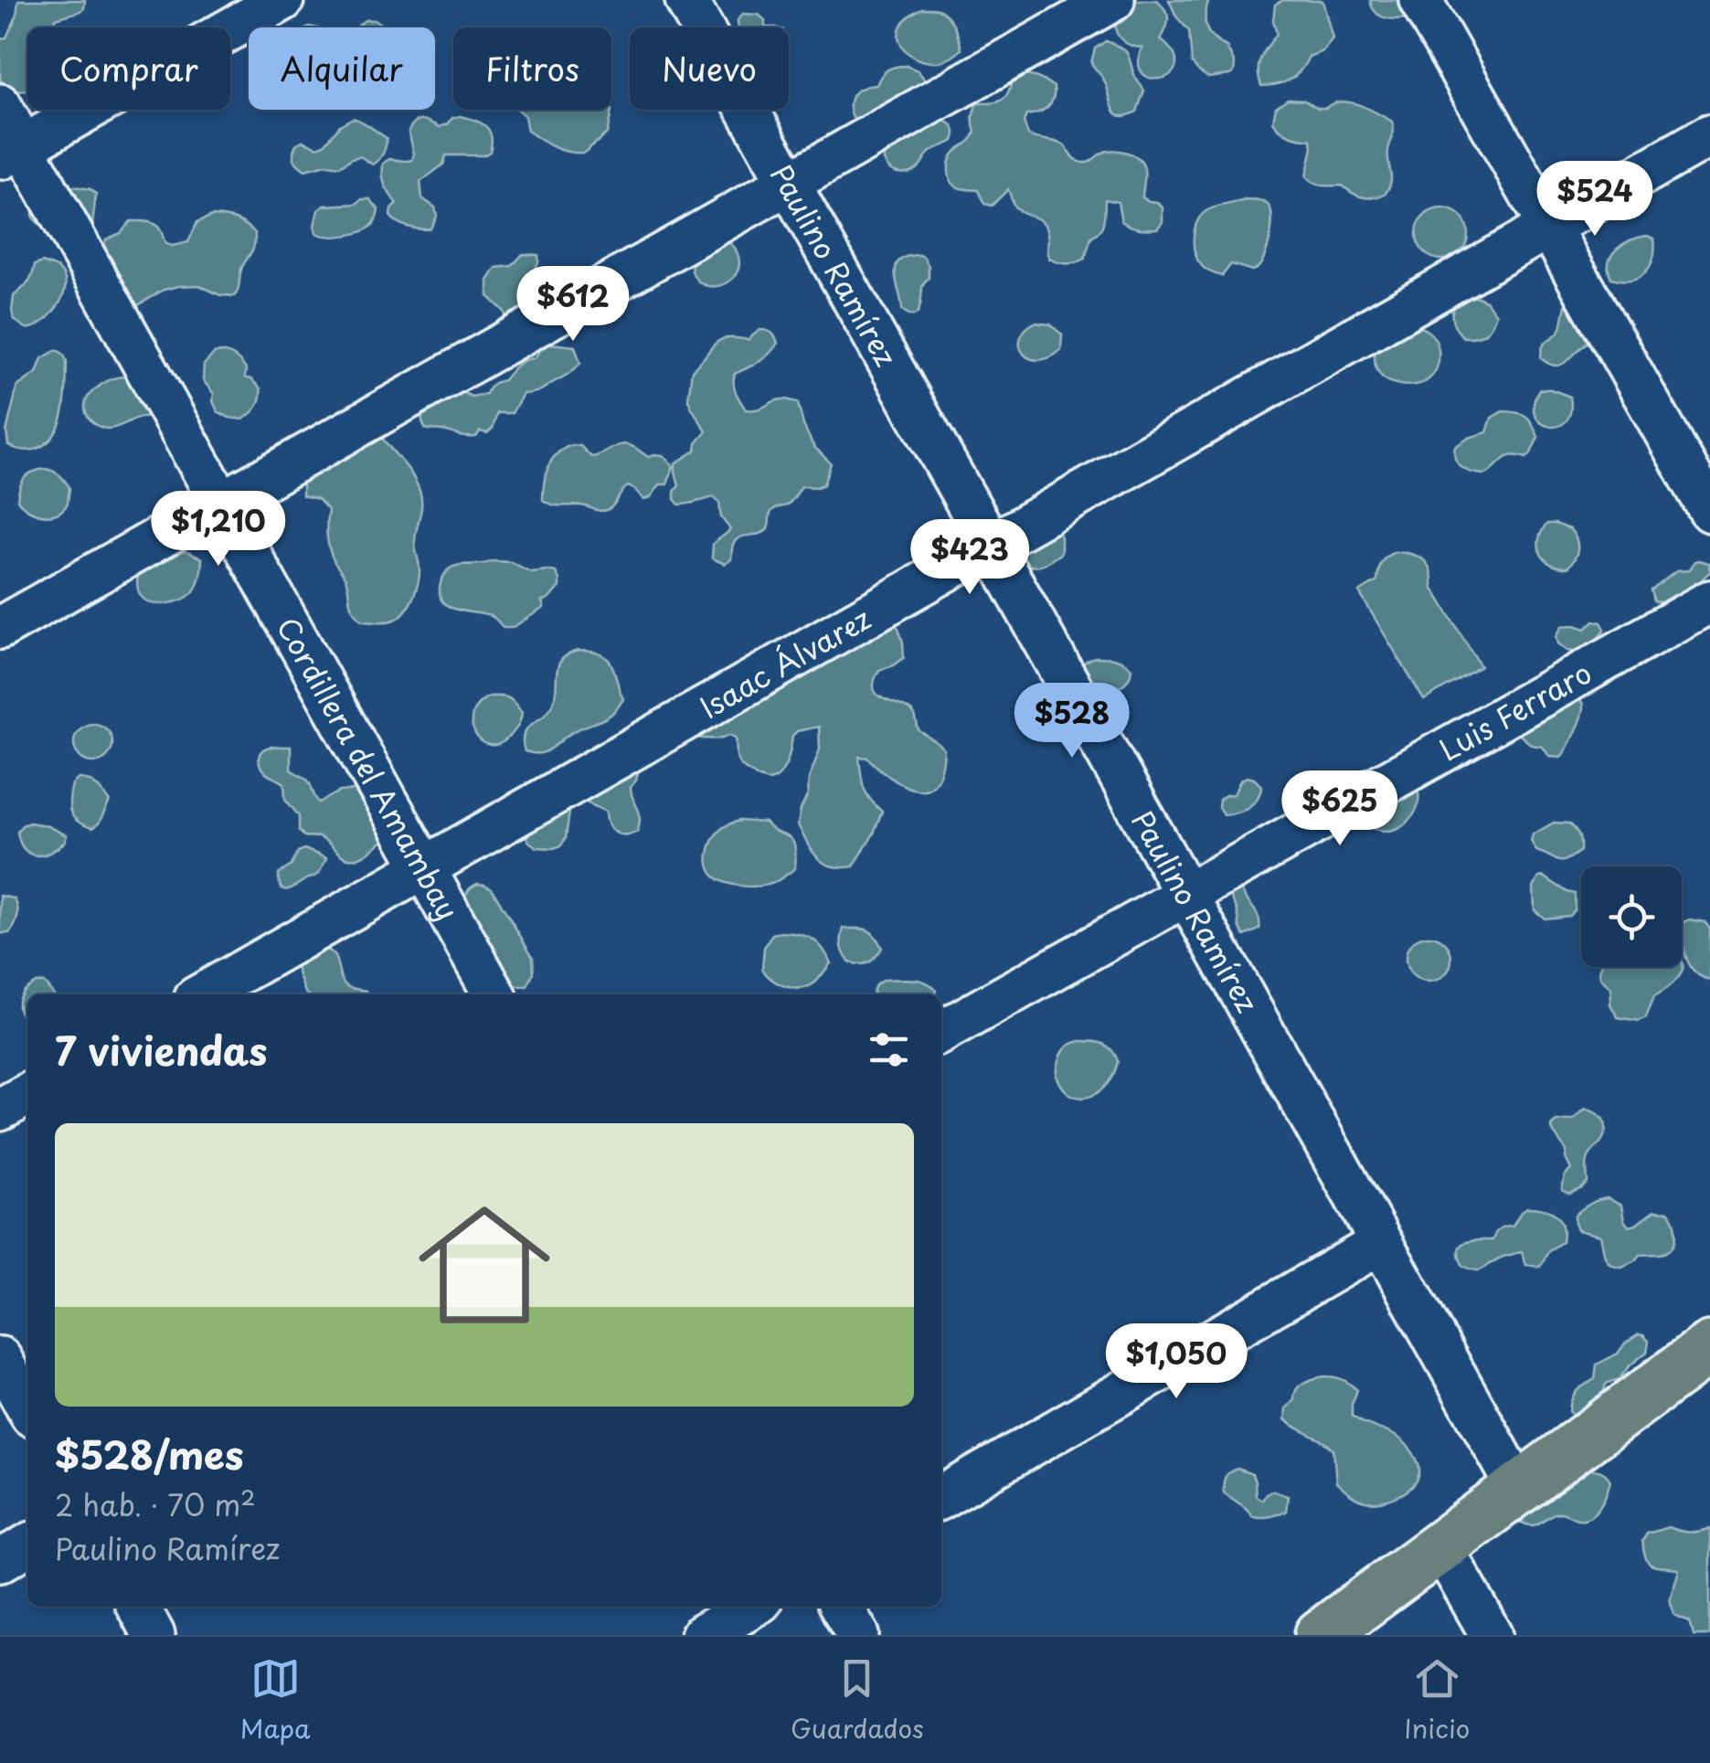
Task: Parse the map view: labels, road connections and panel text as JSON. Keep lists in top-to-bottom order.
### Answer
{
  "streets": {
    "street": [
      "Paulino Ramírez",
      "Isaac Álvarez",
      "Luis Ferraro",
      "Cordillera del Amambay"
    ]
  },
  "crossings": [
    ["Paulino Ramírez", "Isaac Álvarez"],
    ["Paulino Ramírez", "Luis Ferraro"],
    ["Isaac Álvarez", "Cordillera del Amambay"]
  ],
  "page": {
    "chip": [
      "Comprar",
      "Alquilar",
      "Filtros",
      "Nuevo"
    ],
    "price": [
      "$524",
      "$612",
      "$1,210",
      "$423",
      "$528",
      "$625",
      "$1,050"
    ],
    "heading": "7 viviendas",
    "list": [
      {
        "name": "$528/mes",
        "note": "2 hab. · 70 m² · Paulino Ramírez"
      }
    ],
    "tabs": ["Mapa", "Guardados", "Inicio"]
  }
}
